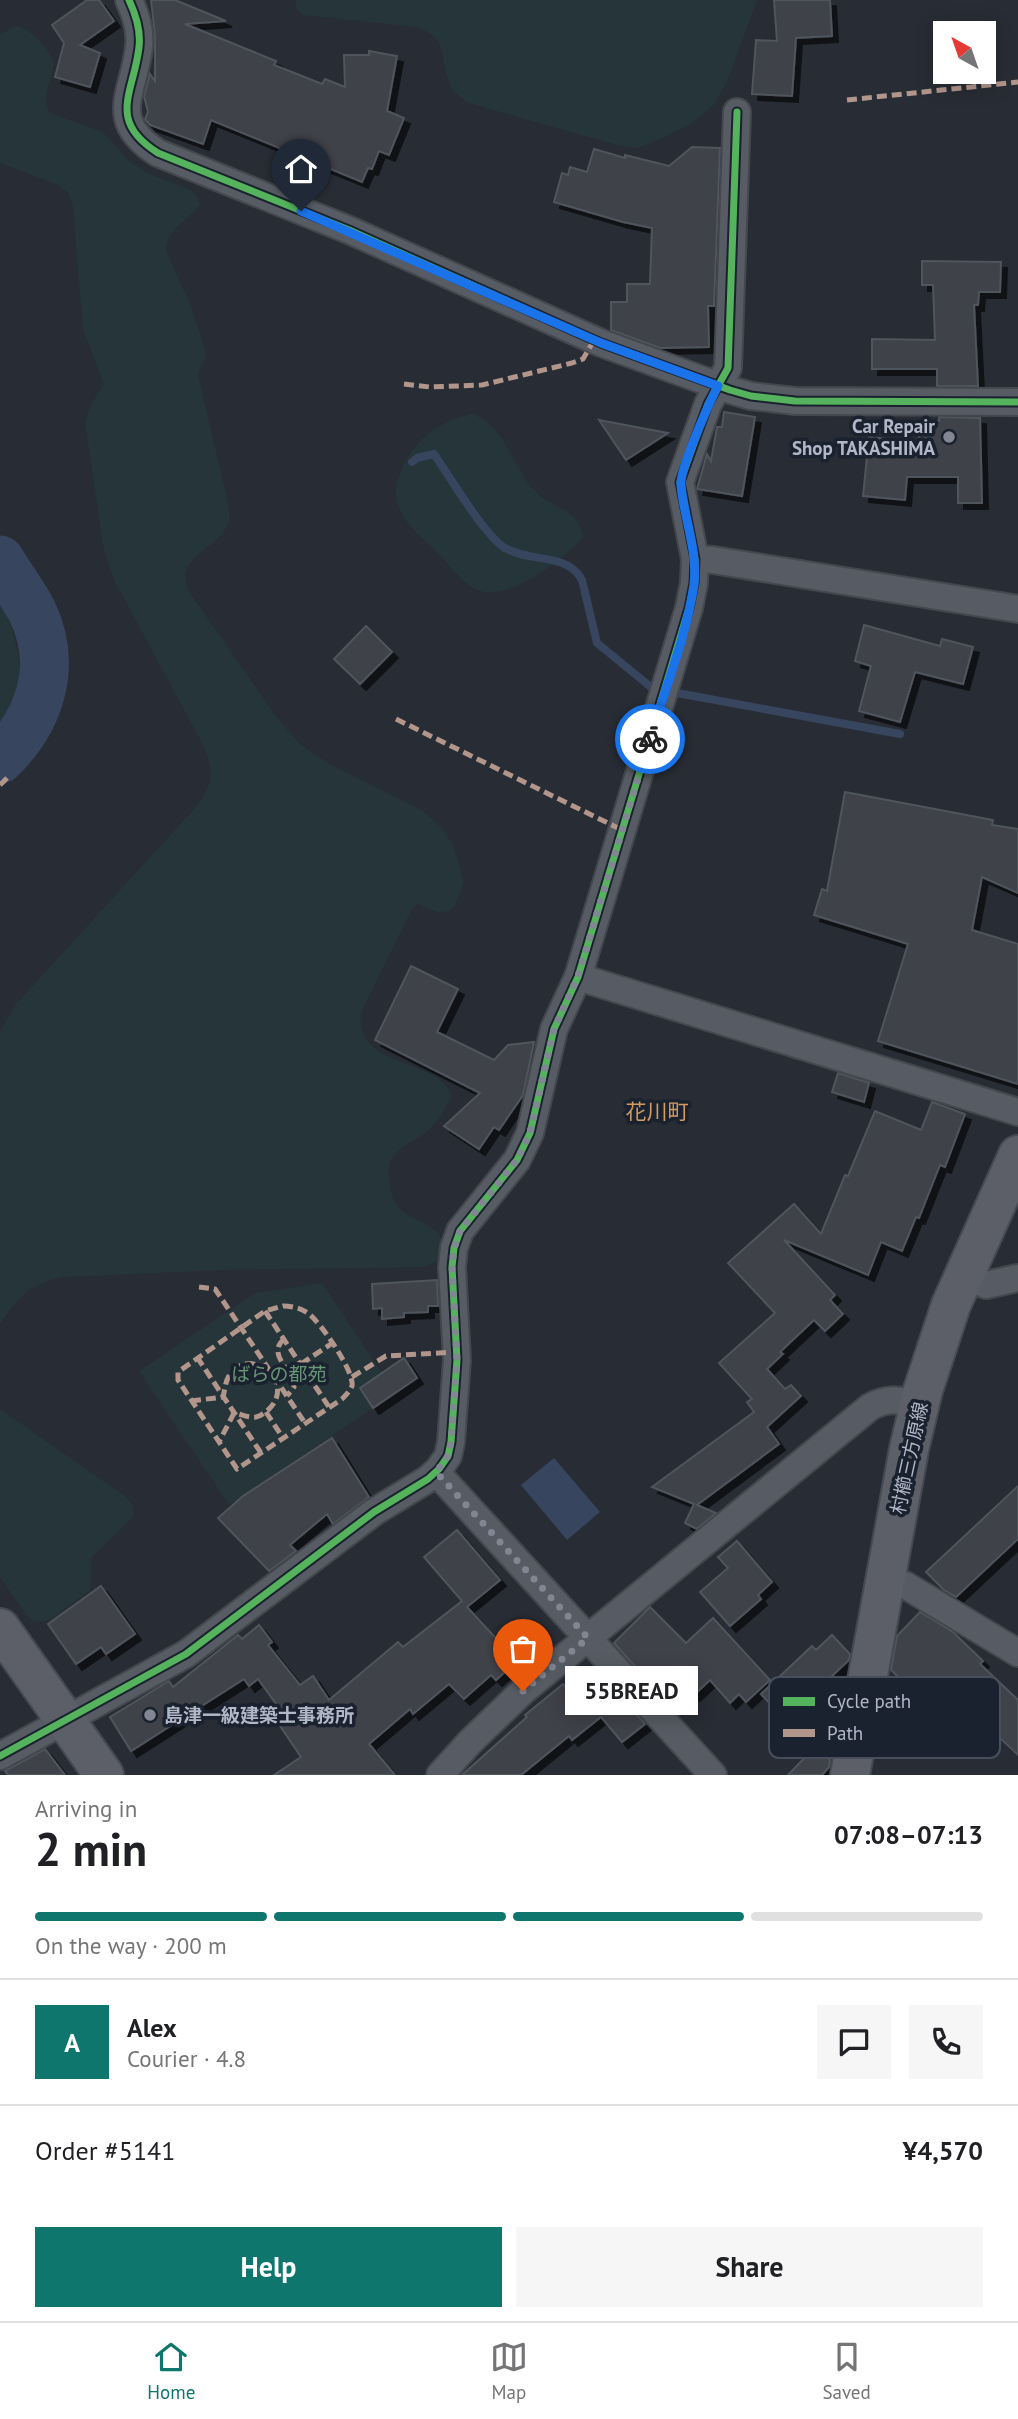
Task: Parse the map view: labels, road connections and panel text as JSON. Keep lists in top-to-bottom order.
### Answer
{
  "streets": {
    "main road": ["村櫛三方原線"]
  },
  "districts": ["花川町"],
  "parks": ["ばらの都苑"],
  "places": ["Car Repair Shop TAKASHIMA", "55BREAD", "島津一級建築士事務所"],
  "legend": ["Cycle path", "Path"],
  "north": "top left",
  "page": {
    "bubble": "55BREAD",
    "heading": ["2 min", "Arriving in", "07:08–07:13"],
    "panel": [
      "Alex",
      "Courier · 4.8",
      "Order #5141",
      "¥4,570"
    ],
    "bar": "On the way · 200 m",
    "round": "A",
    "buttons": ["Help", "Share"],
    "tabs": ["Home", "Map", "Saved"]
  }
}
